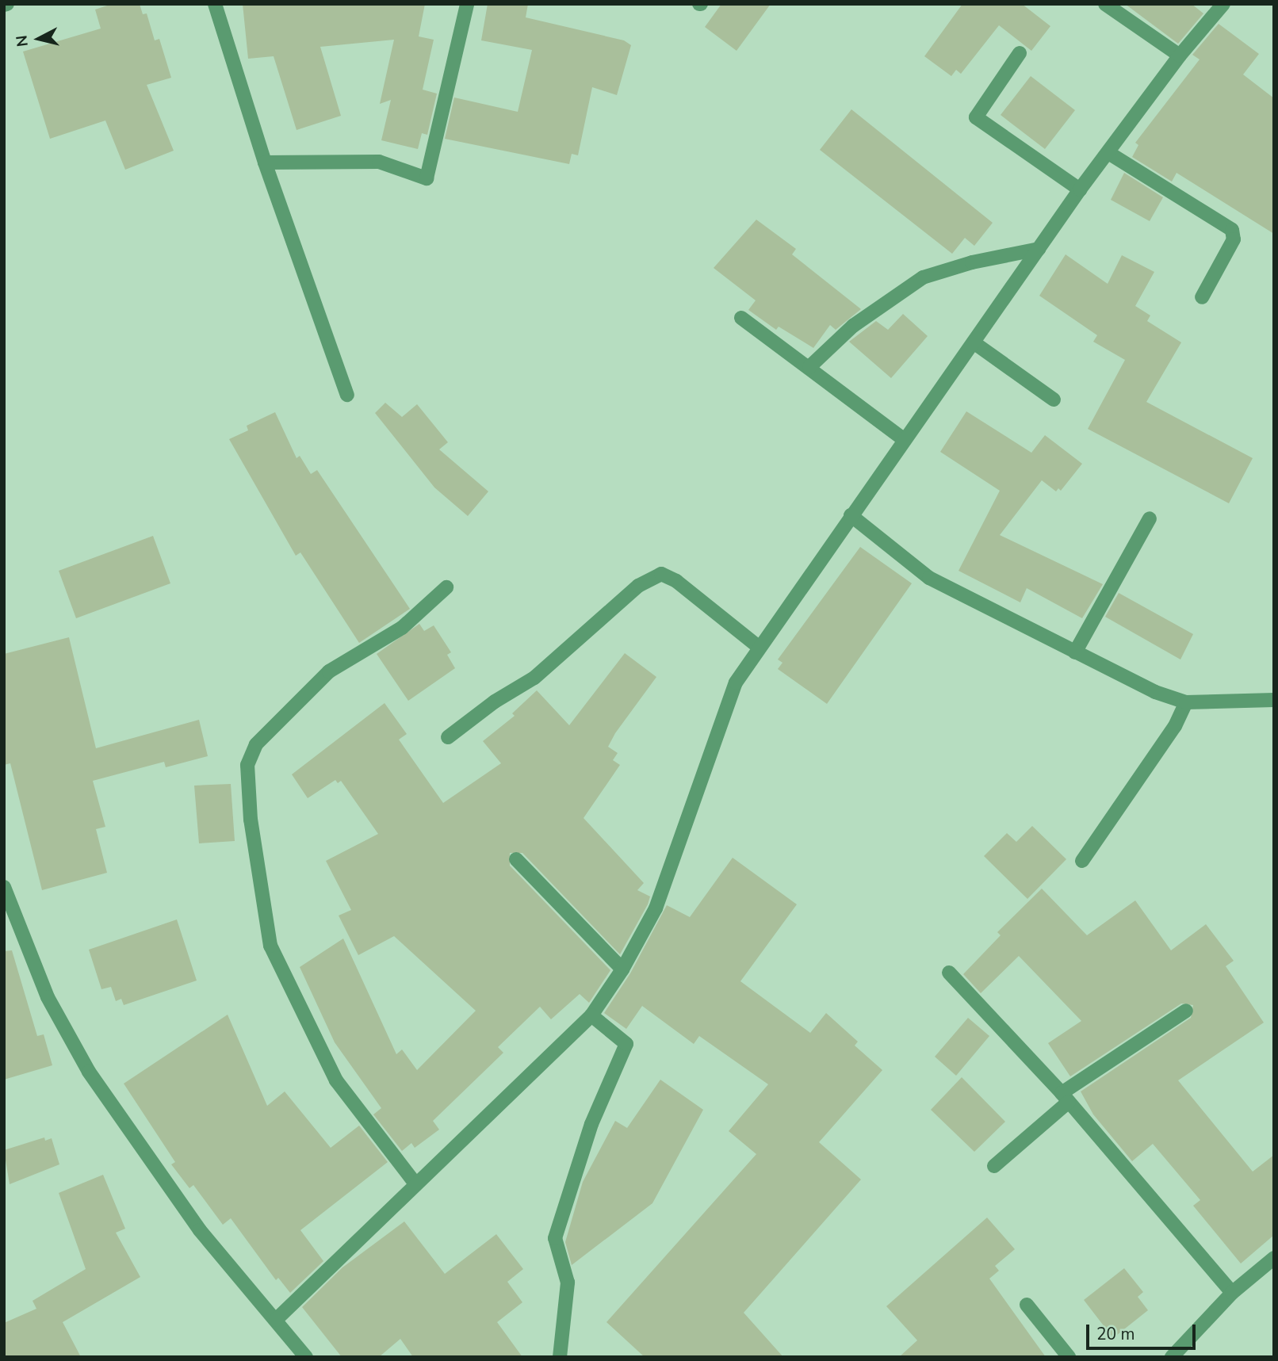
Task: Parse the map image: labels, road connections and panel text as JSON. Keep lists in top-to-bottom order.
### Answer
{
  "scale_bar": "20 m",
  "north": "left"
}
